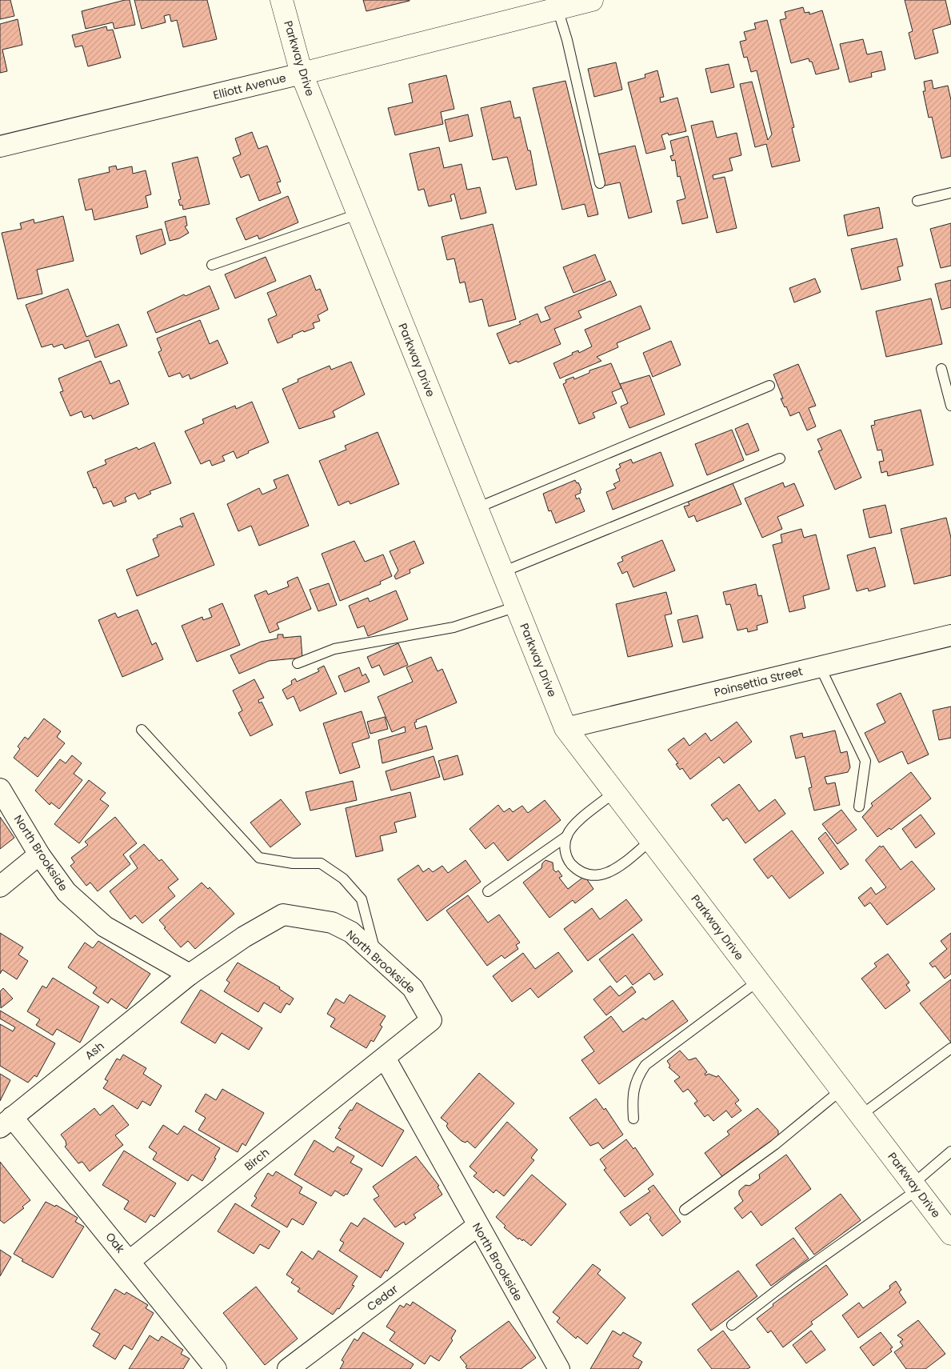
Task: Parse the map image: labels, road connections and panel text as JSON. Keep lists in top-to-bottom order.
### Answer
{
  "streets": {
    "street": [
      "Parkway Drive",
      "Elliott Avenue",
      "Poinsettia Street",
      "North Brookside",
      "Ash",
      "Birch",
      "Oak",
      "Cedar"
    ]
  },
  "crossings": [
    ["Parkway Drive", "Elliott Avenue"],
    ["Parkway Drive", "Poinsettia Street"],
    ["North Brookside", "Ash"],
    ["North Brookside", "Birch"],
    ["North Brookside", "Cedar"],
    ["Ash", "Oak"],
    ["Birch", "Oak"]
  ]
}
